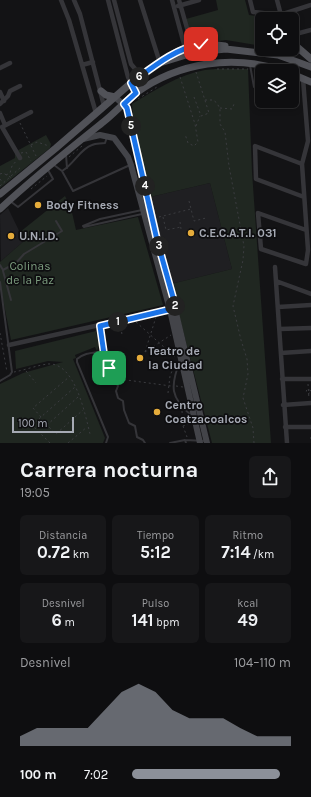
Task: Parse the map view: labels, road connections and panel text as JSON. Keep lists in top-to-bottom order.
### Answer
{
  "parks": ["Colinas de la Paz"],
  "places": [
    "Body Fitness",
    "C.E.C.A.T.I. 031",
    "U.N.I.D.",
    "Teatro de la Ciudad",
    "Centro Coatzacoalcos"
  ],
  "scale_bar": "100 m",
  "page": {
    "pins": [
      "6",
      "5",
      "4",
      "3",
      "2",
      "1"
    ],
    "scale": "100 m",
    "heading": ["Carrera nocturna", "19:05"],
    "stats": [
      ["Distancia", "0.72 km"],
      ["Tiempo", "5:12"],
      ["Ritmo", "7:14 /km"],
      ["Desnivel", "6 m"],
      ["Pulso", "141 bpm"],
      ["kcal", "49"]
    ],
    "chart": ["Desnivel", "104–110 m"],
    "list": [
      {
        "name": "100 m",
        "note": "7:02"
      }
    ]
  }
}
